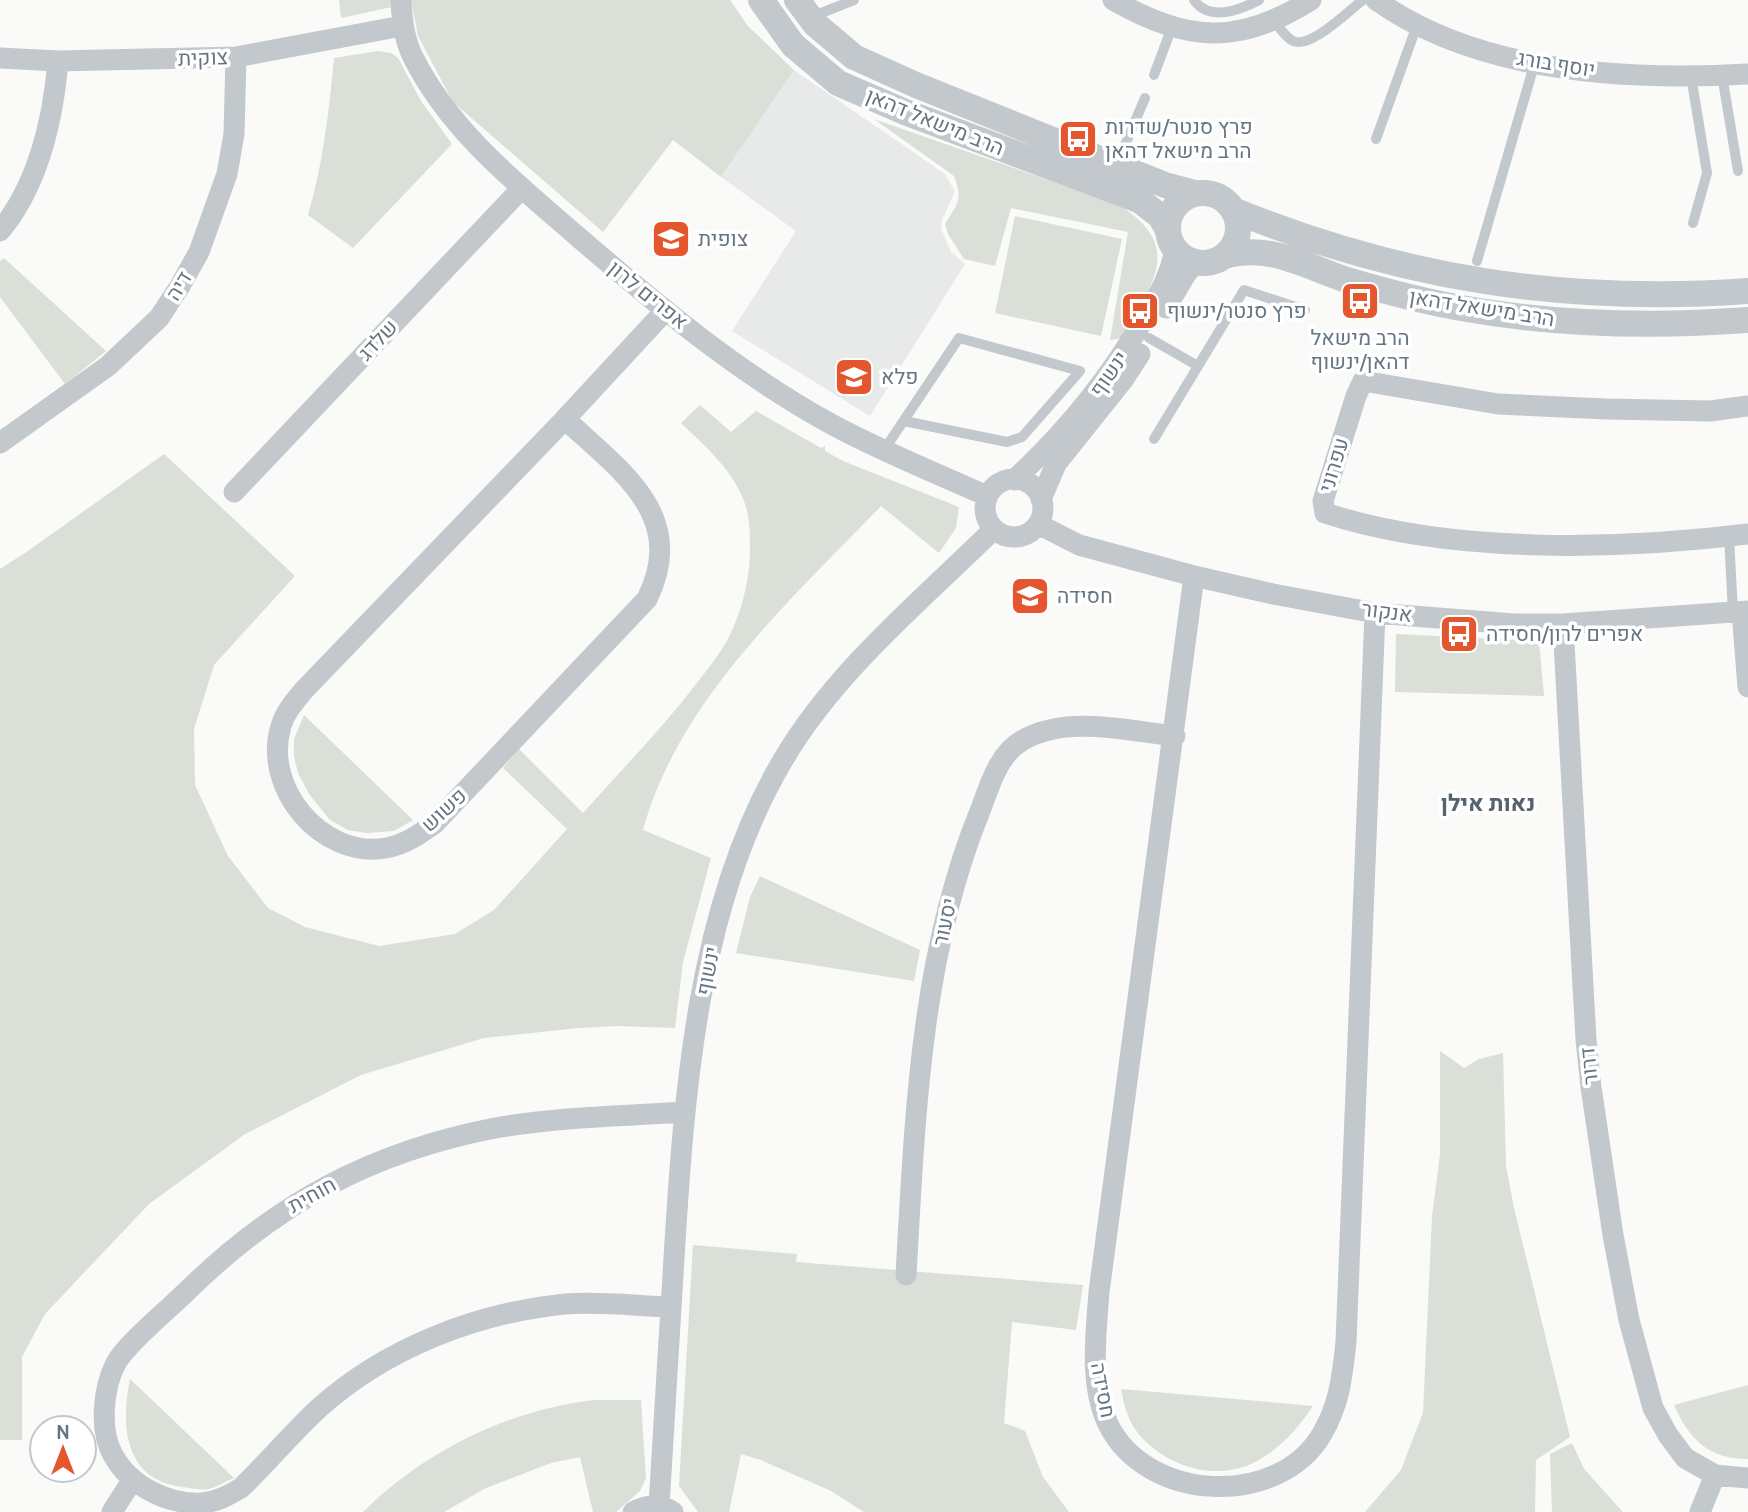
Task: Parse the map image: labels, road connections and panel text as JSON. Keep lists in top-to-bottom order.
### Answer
{
  "streets": {
    "street": [
      "צוקית",
      "יוסף בורג",
      "הרב מישאל דהאן",
      "דיה",
      "אפרים לרון",
      "שלדג",
      "ינשוף",
      "עפרוני",
      "אנקור",
      "פשוש",
      "יסעור",
      "דרור",
      "חוחית",
      "חסידה"
    ]
  },
  "crossings": [
    ["צוקית", "דיה"],
    ["צוקית", "אפרים לרון"],
    ["הרב מישאל דהאן", "ינשוף"],
    ["אפרים לרון", "שלדג"],
    ["אפרים לרון", "ינשוף"],
    ["אפרים לרון", "אנקור"],
    ["אפרים לרון", "פשוש"],
    ["ינשוף", "אנקור"],
    ["ינשוף", "חוחית"],
    ["אנקור", "דרור"],
    ["אנקור", "חסידה"],
    ["יסעור", "חסידה"]
  ],
  "districts": ["נאות אילן"],
  "places": {
    "bus stop": [
      "פרץ סנטר/שדרות הרב מישאל דהאן",
      "הרב מישאל דהאן/ינשוף",
      "פרץ סנטר/ינשוף",
      "אפרים לרון/חסידה"
    ],
    "school or university": ["צופית", "פלא", "חסידה"]
  },
  "north": "top"
}
